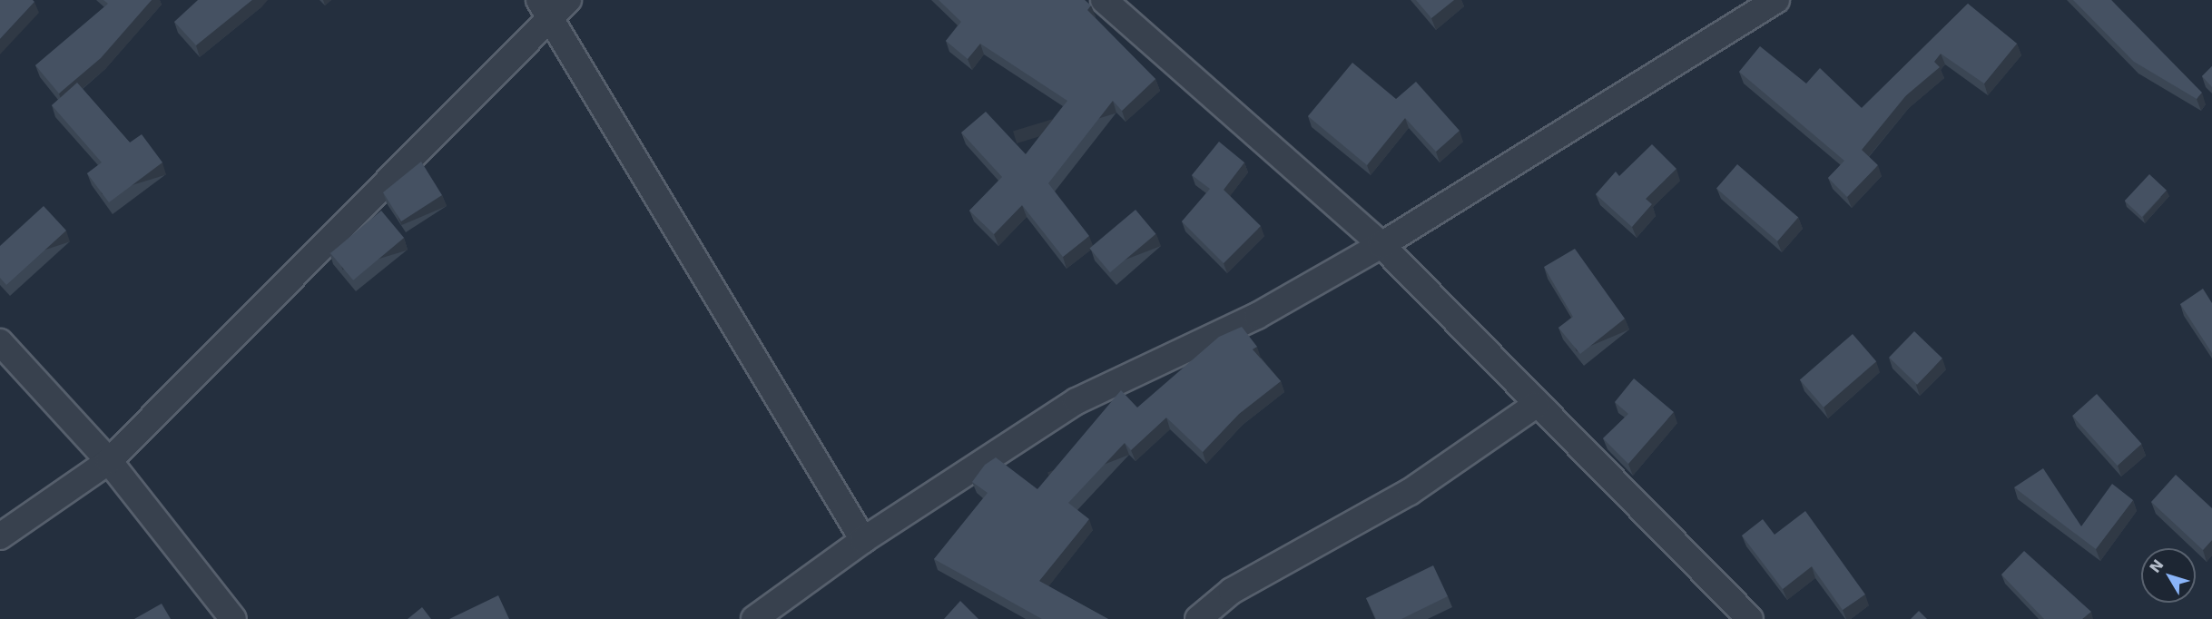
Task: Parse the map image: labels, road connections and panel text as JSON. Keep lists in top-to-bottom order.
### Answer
{
  "north": "top left"
}
